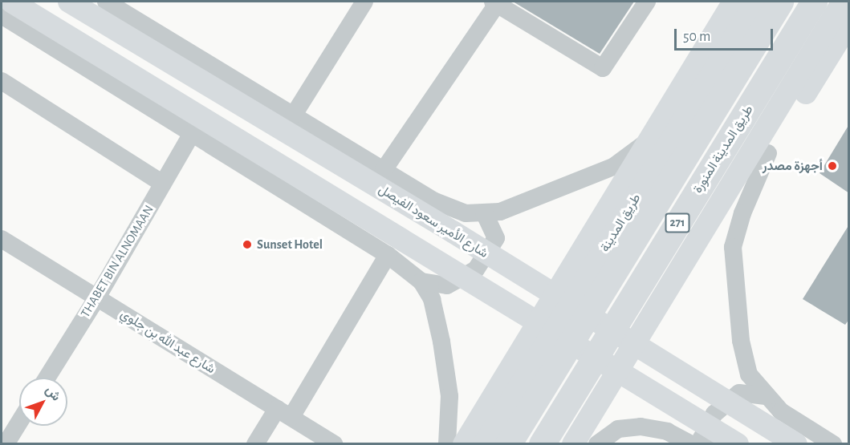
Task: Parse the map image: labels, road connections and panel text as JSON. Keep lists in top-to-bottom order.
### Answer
{
  "streets": {
    "highway": ["طريق المدينة المنورة", "271"],
    "main road": ["شارع الأمير سعود الفيصل", "طريق المدينة"],
    "street": ["THABET BIN ALNOMAAN", "شارع عبد الله بن جلوي"]
  },
  "crossings": [
    ["شارع الأمير سعود الفيصل", "طريق المدينة"],
    ["THABET BIN ALNOMAAN", "شارع عبد الله بن جلوي"]
  ],
  "places": ["أجهزة مصدر", "Sunset Hotel"],
  "scale_bar": "50 m",
  "north": "top right"
}
